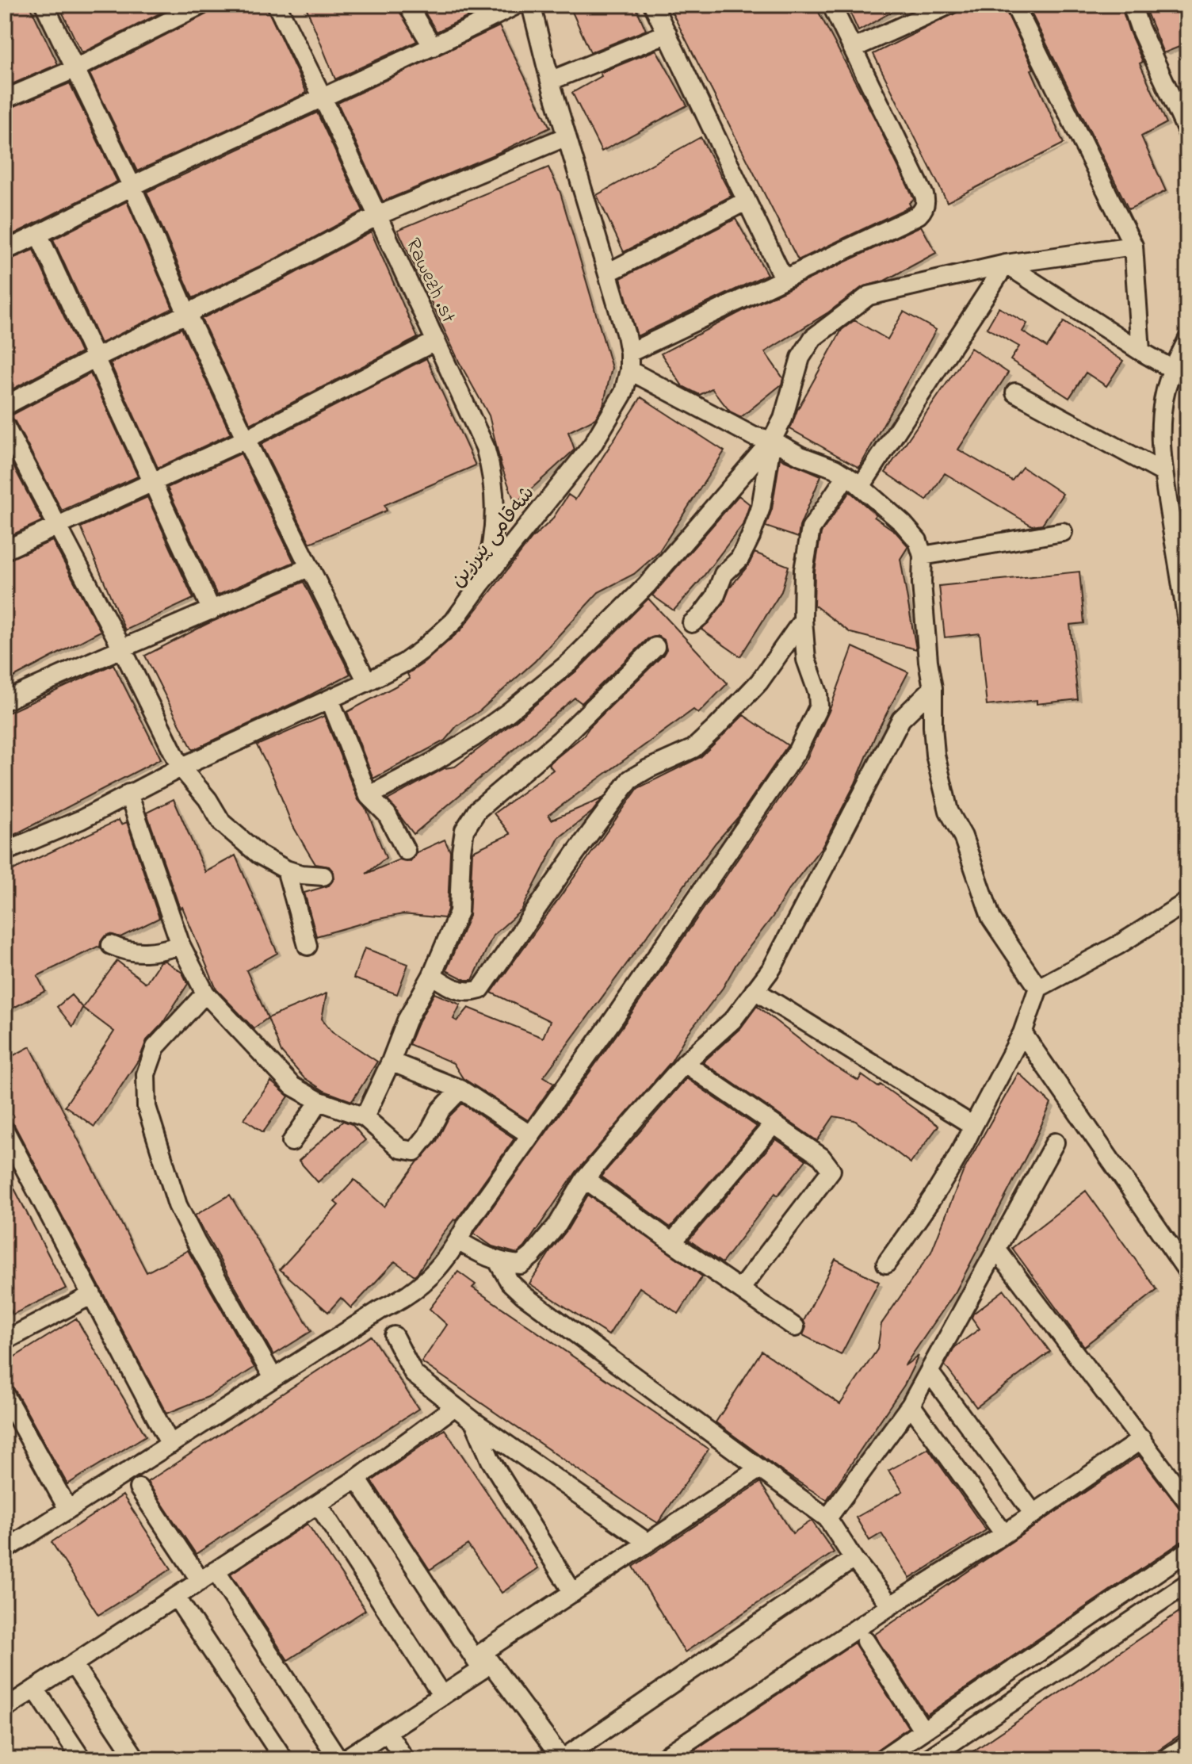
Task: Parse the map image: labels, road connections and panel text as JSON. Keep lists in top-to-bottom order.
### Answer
{
  "streets": {
    "street": ["Rawezh .st", "شەقامی پیرزین"]
  },
  "crossings": [
    ["Rawezh .st", "شەقامی پیرزین"]
  ]
}
